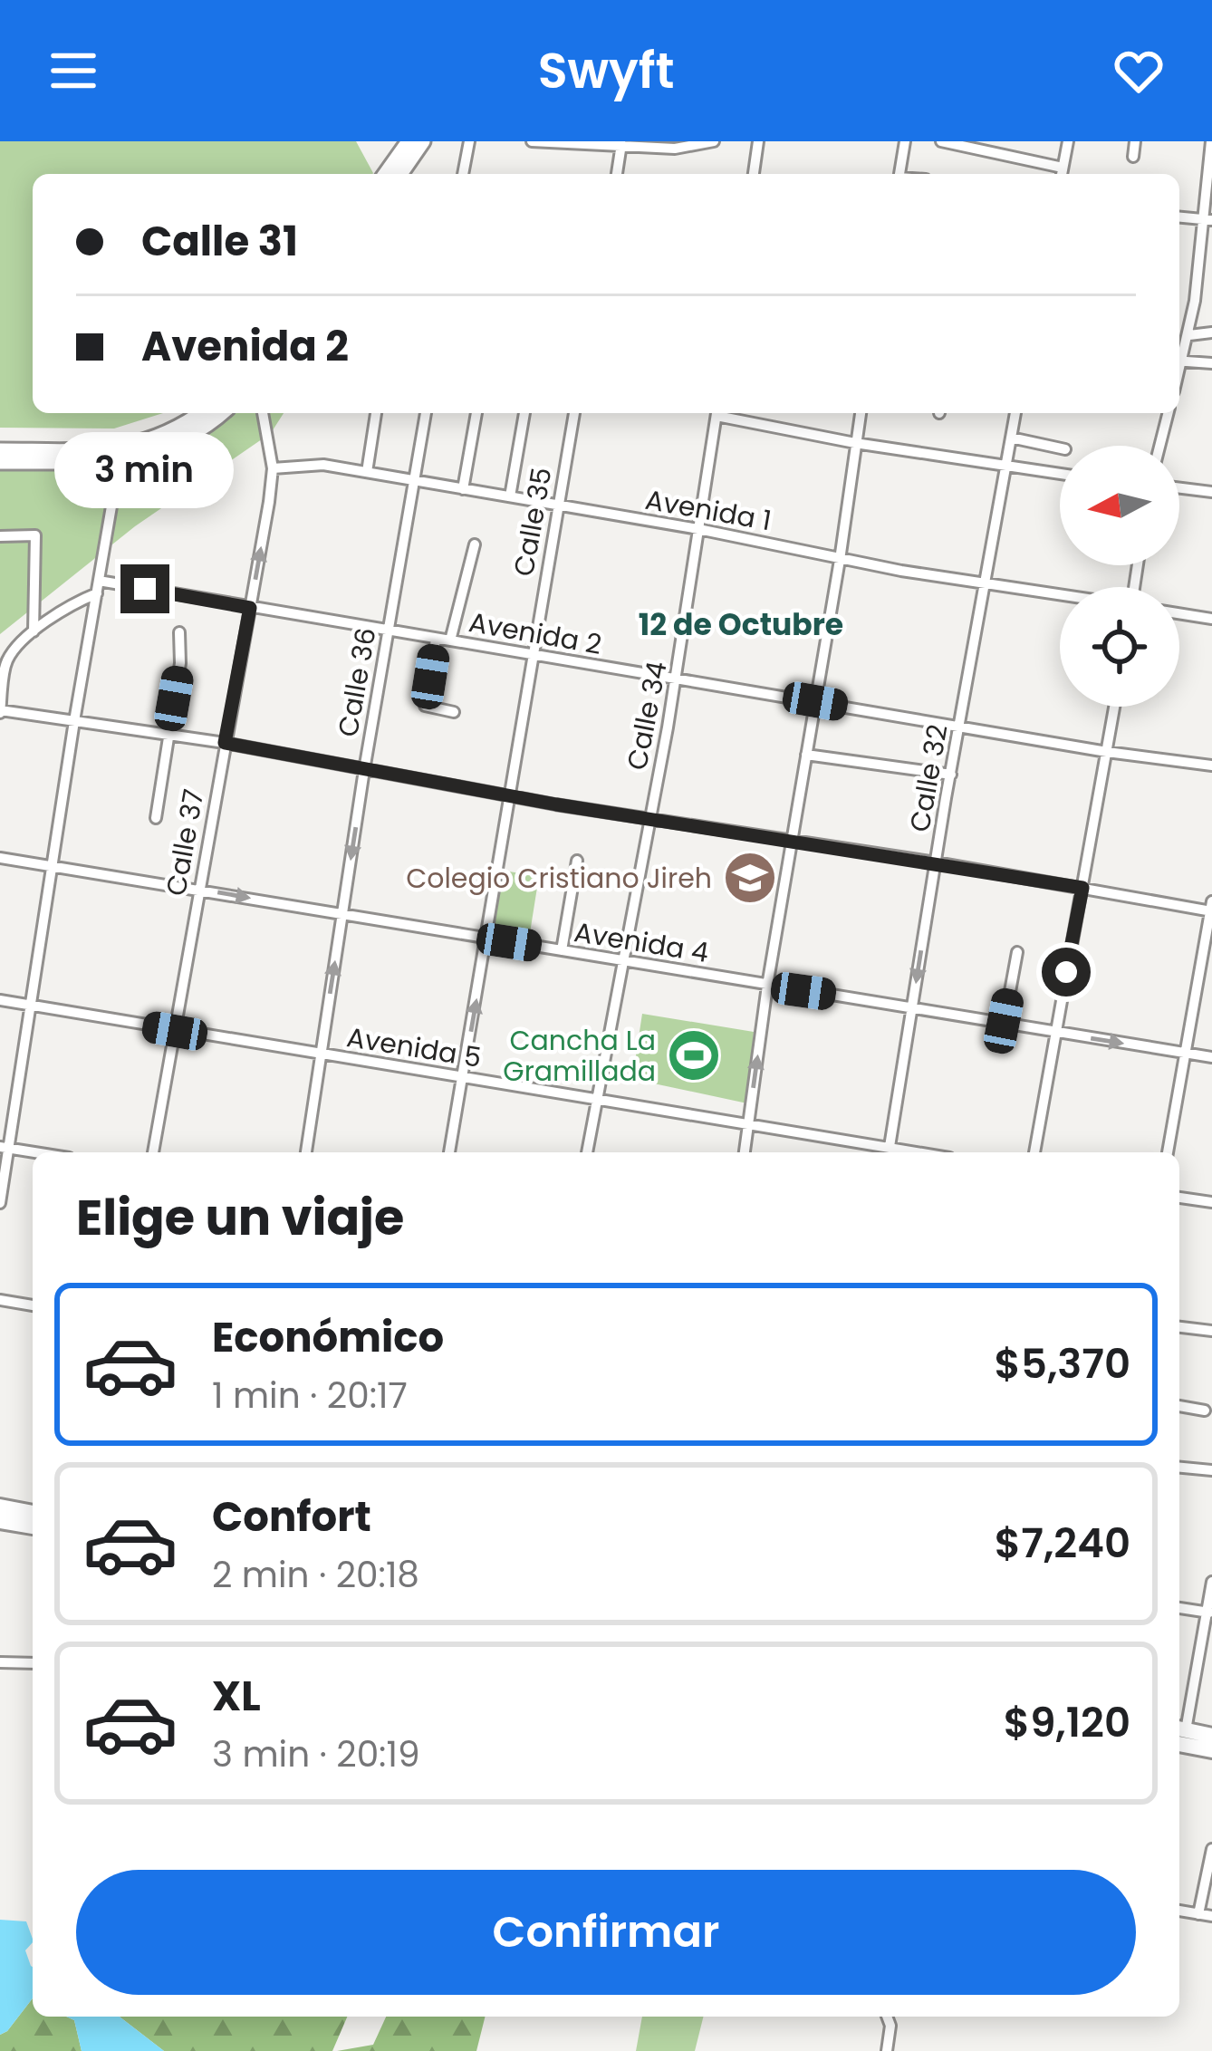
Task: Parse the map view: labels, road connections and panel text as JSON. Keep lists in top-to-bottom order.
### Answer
{
  "streets": {
    "street": [
      "Avenida 1",
      "Calle 35",
      "Avenida 2",
      "Calle 36",
      "Calle 34",
      "Calle 32",
      "Calle 37",
      "Avenida 4",
      "Avenida 5"
    ]
  },
  "crossings": [
    ["Avenida 1", "Calle 35"],
    ["Avenida 1", "Calle 36"],
    ["Avenida 1", "Calle 34"],
    ["Avenida 1", "Calle 32"],
    ["Avenida 1", "Calle 37"],
    ["Calle 35", "Avenida 2"],
    ["Calle 35", "Avenida 4"],
    ["Calle 35", "Avenida 5"],
    ["Avenida 2", "Calle 36"],
    ["Avenida 2", "Calle 34"],
    ["Avenida 2", "Calle 32"],
    ["Avenida 2", "Calle 37"],
    ["Calle 36", "Avenida 4"],
    ["Calle 36", "Avenida 5"],
    ["Calle 34", "Avenida 4"],
    ["Calle 34", "Avenida 5"],
    ["Calle 32", "Avenida 4"],
    ["Calle 37", "Avenida 4"],
    ["Calle 37", "Avenida 5"]
  ],
  "districts": ["12 de Octubre"],
  "places": {
    "school or university": ["Colegio Cristiano Jireh"],
    "sports": ["Cancha La Gramillada"]
  },
  "north": "left",
  "page": {
    "header": "Swyft",
    "banner": ["Calle 31", "Avenida 2"],
    "bubble": "3 min",
    "heading": "Elige un viaje",
    "list": [
      {
        "name": "Económico",
        "note": "1 min · 20:17",
        "value": "$5,370"
      },
      {
        "name": "Confort",
        "note": "2 min · 20:18",
        "value": "$7,240"
      },
      {
        "name": "XL",
        "note": "3 min · 20:19",
        "value": "$9,120"
      }
    ],
    "buttons": "Confirmar"
  }
}
